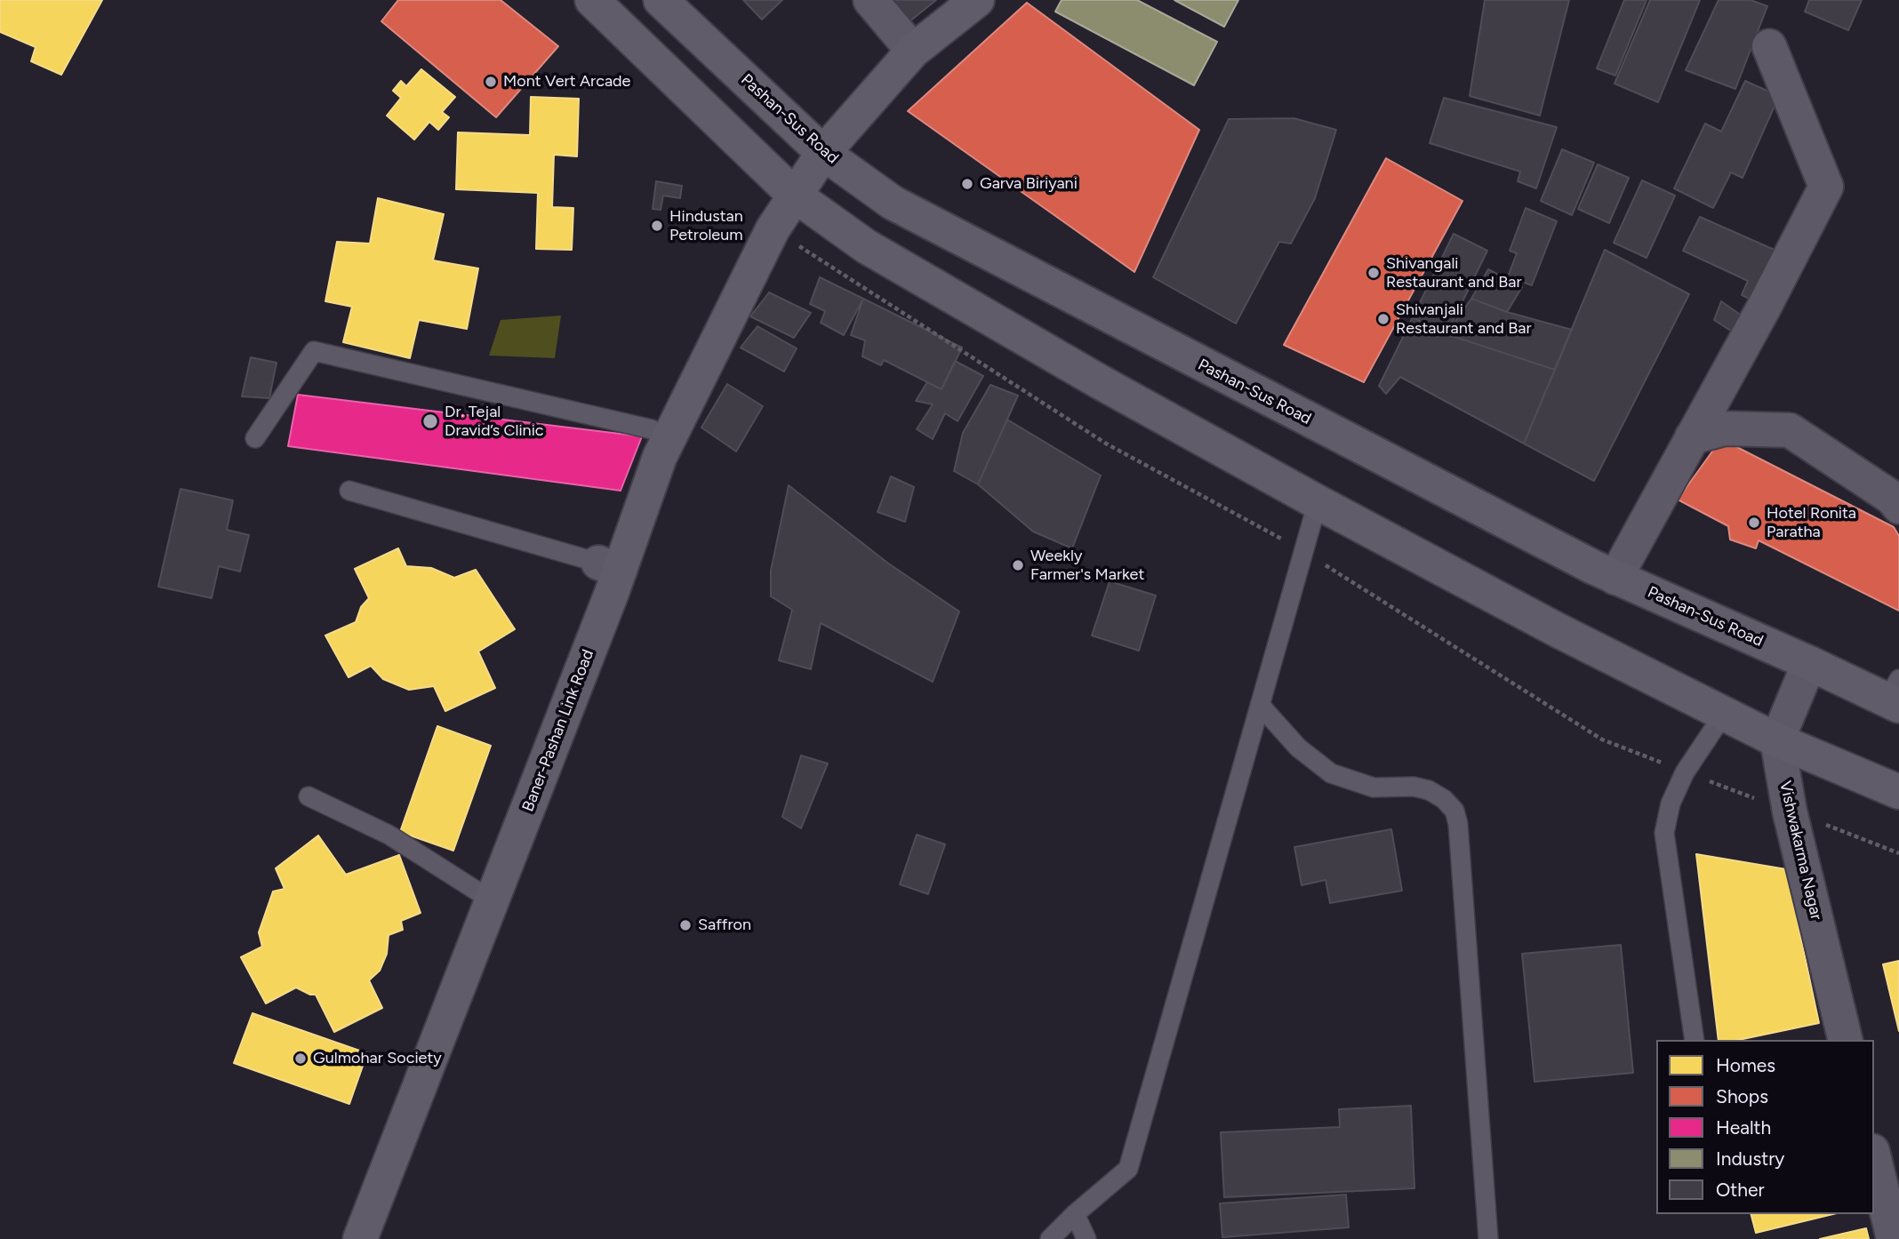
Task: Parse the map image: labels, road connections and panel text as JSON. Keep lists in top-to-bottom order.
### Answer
{
  "streets": {
    "main road": ["Pashan-Sus Road", "Baner-Pashan Link Road"],
    "street": ["Vishwakarma Nagar"]
  },
  "crossings": [
    ["Pashan-Sus Road", "Baner-Pashan Link Road"]
  ],
  "places": [
    "Mont Vert Arcade",
    "Garva Biriyani",
    "Hindustan Petroleum",
    "Shivangali Restaurant and Bar",
    "Shivanjali Restaurant and Bar",
    "Dr. Tejal Dravid’s Clinic",
    "Hotel Ronita Paratha",
    "Weekly Farmer's Market",
    "Saffron",
    "Gulmohar Society"
  ],
  "legend": [
    "Homes",
    "Shops",
    "Health",
    "Industry",
    "Other"
  ]
}
